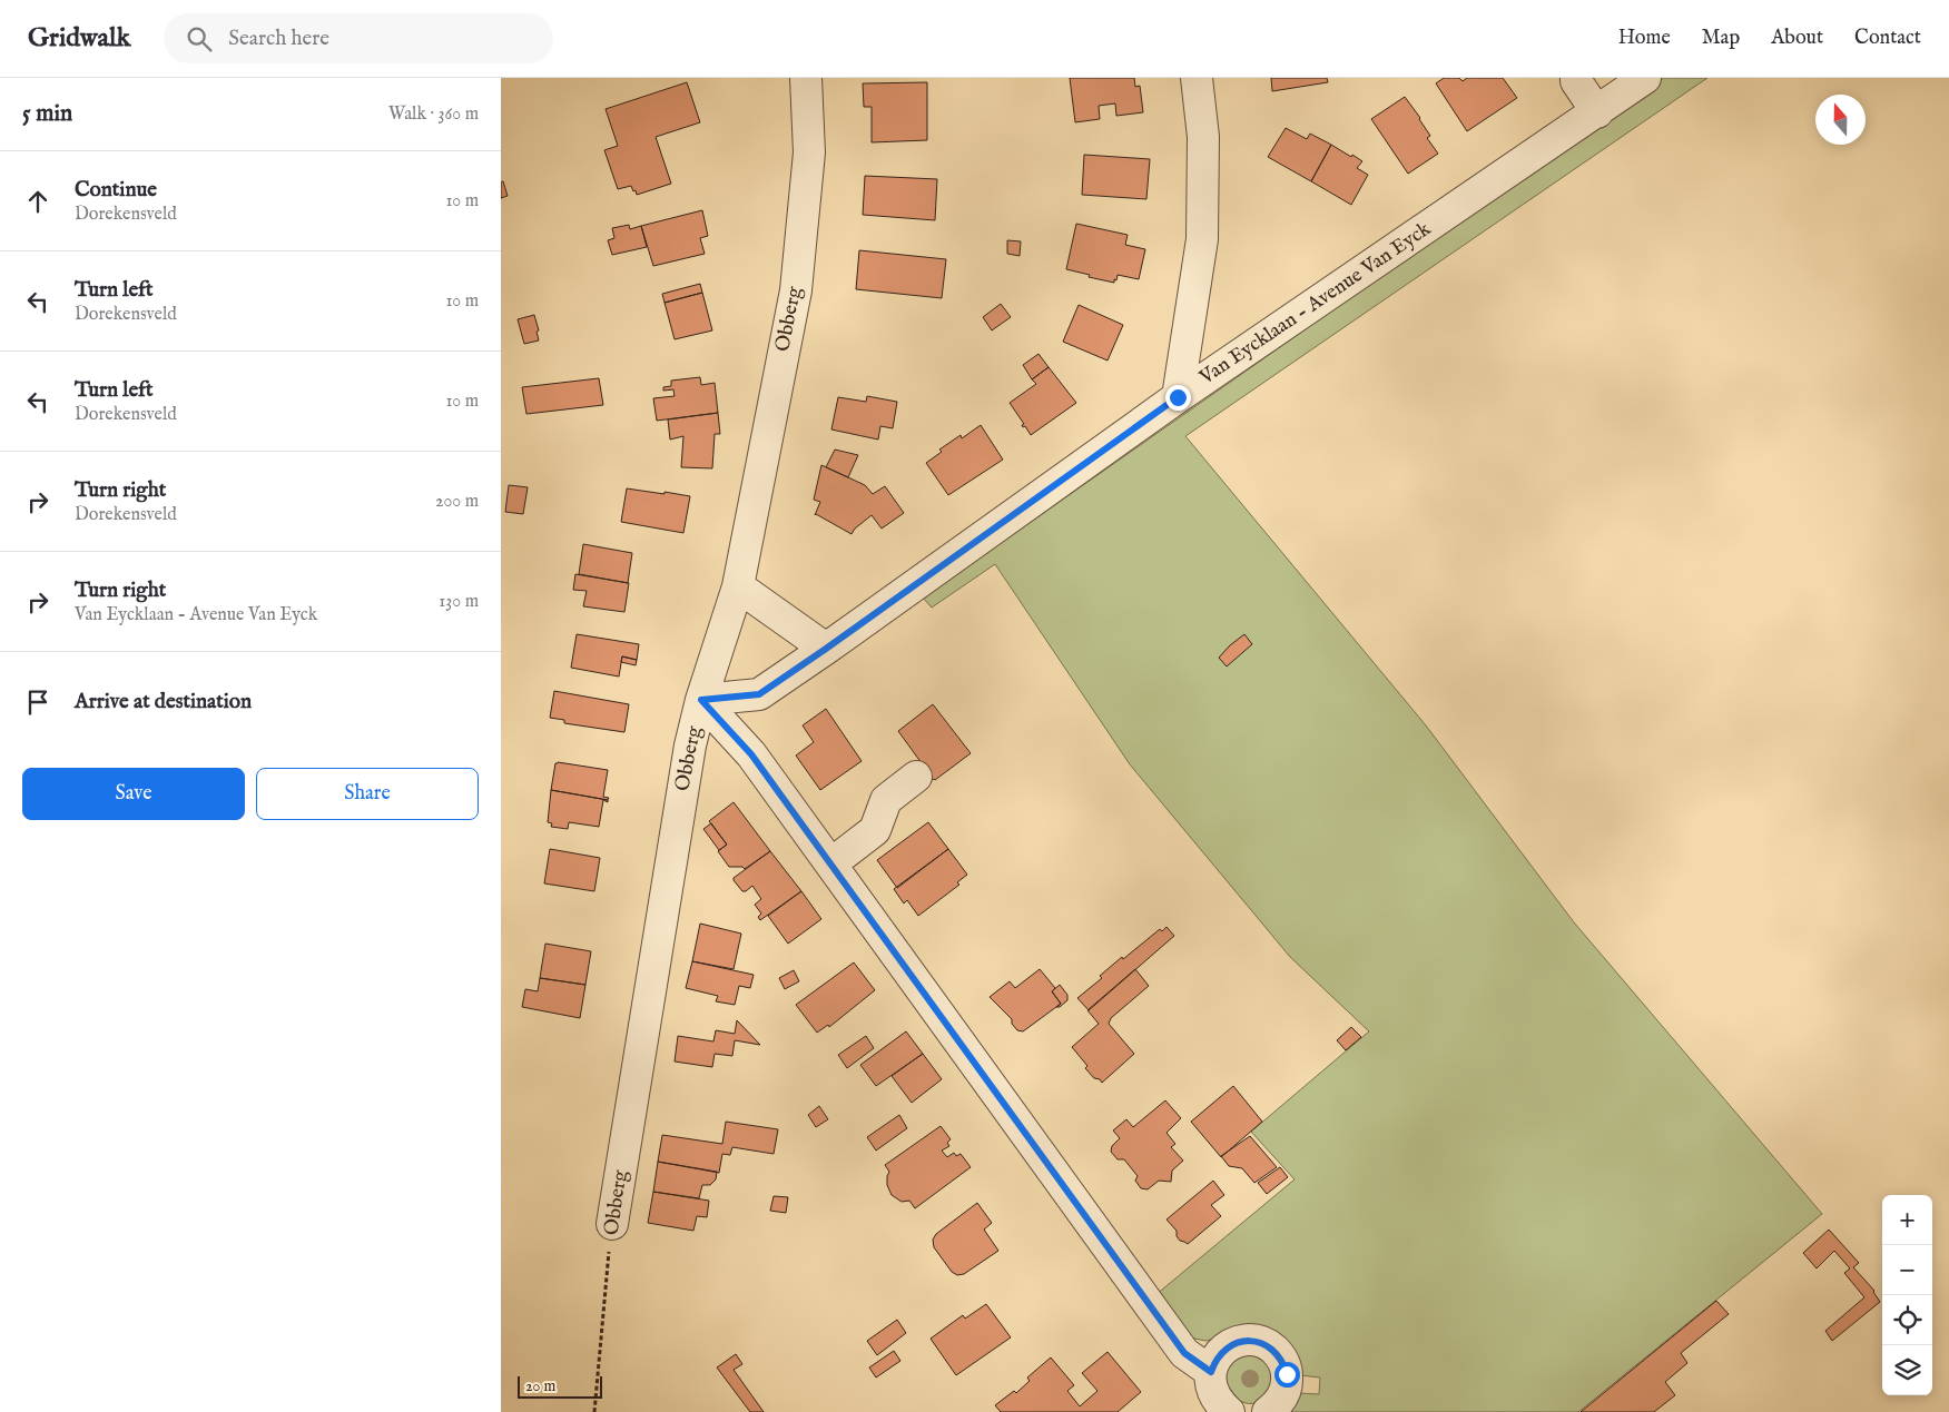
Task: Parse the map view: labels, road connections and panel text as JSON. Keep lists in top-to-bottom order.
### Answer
{
  "streets": {
    "street": ["Van Eycklaan - Avenue Van Eyck", "Obberg"]
  },
  "crossings": [
    ["Van Eycklaan - Avenue Van Eyck", "Obberg"]
  ],
  "scale_bar": "20 m",
  "north": "top",
  "page": {
    "header": "Gridwalk",
    "search": "Search here",
    "nav": [
      "Home",
      "Map",
      "About",
      "Contact"
    ],
    "heading": ["5 min", "Walk · 360 m"],
    "list": [
      ["Continue", "Dorekensveld", "10 m"],
      ["Turn left", "Dorekensveld", "10 m"],
      ["Turn left", "Dorekensveld", "10 m"],
      ["Turn right", "Dorekensveld", "200 m"],
      ["Turn right", "Van Eycklaan - Avenue Van Eyck", "130 m"],
      "Arrive at destination"
    ],
    "buttons": ["Save", "Share"],
    "map_buttons": ["+", "−"],
    "scale": "20 m"
  }
}
